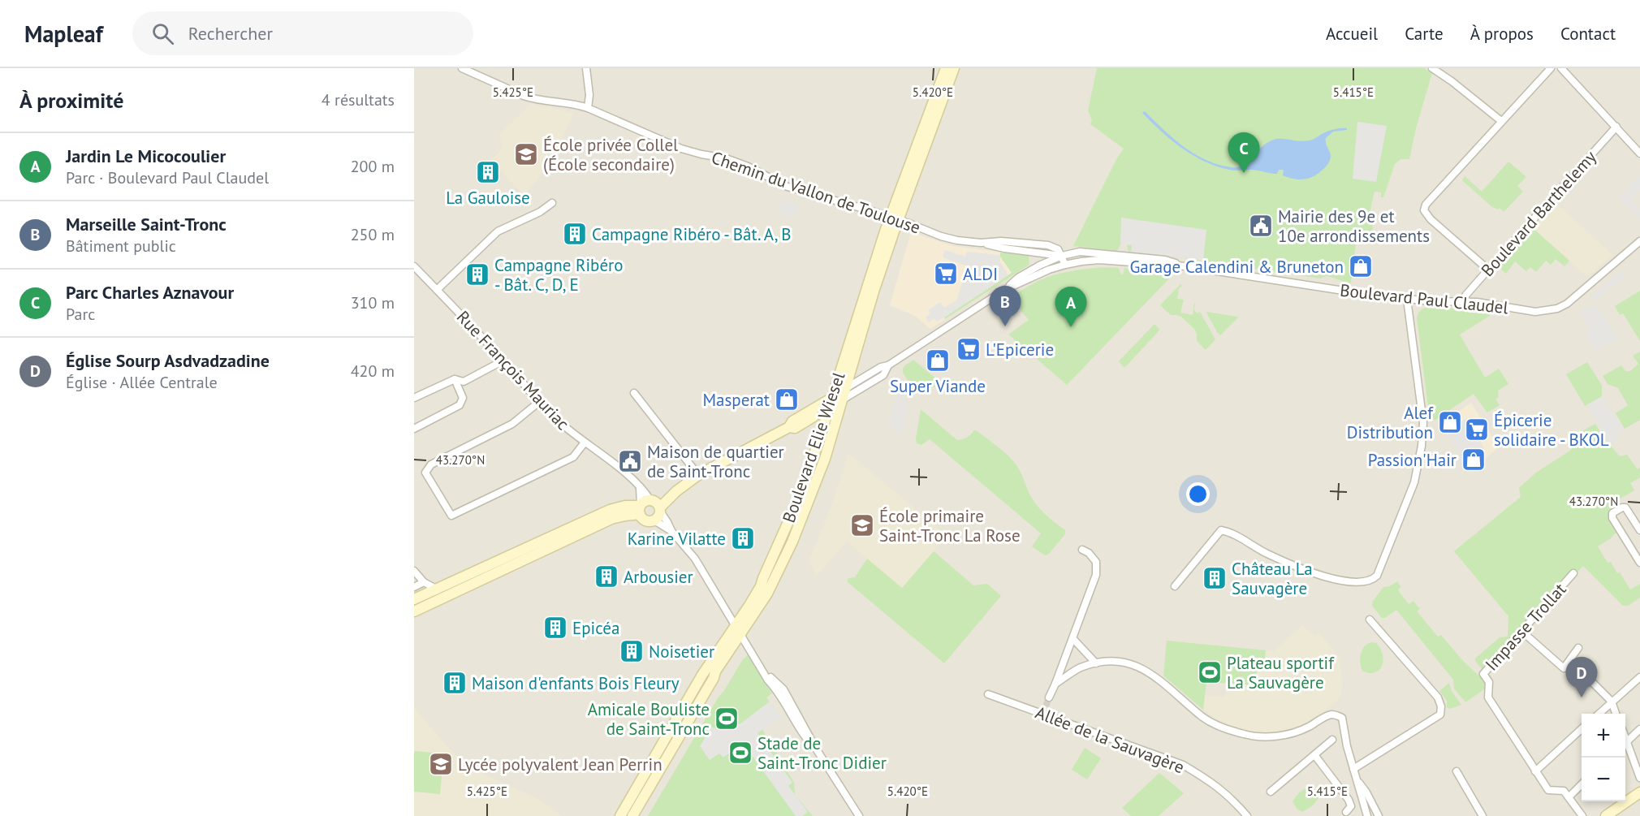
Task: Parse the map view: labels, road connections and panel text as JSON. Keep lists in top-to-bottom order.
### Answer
{
  "streets": {
    "street": [
      "Chemin du Vallon de Toulouse",
      "Boulevard Barthelemy",
      "Boulevard Paul Claudel",
      "Rue François Mauriac",
      "Boulevard Elie Wiesel",
      "Impasse Trollat",
      "Allée de la Sauvagère"
    ]
  },
  "crossings": [
    ["Chemin du Vallon de Toulouse", "Boulevard Paul Claudel"],
    ["Chemin du Vallon de Toulouse", "Boulevard Elie Wiesel"],
    ["Boulevard Barthelemy", "Boulevard Paul Claudel"],
    ["Boulevard Paul Claudel", "Rue François Mauriac"],
    ["Boulevard Paul Claudel", "Boulevard Elie Wiesel"],
    ["Rue François Mauriac", "Boulevard Elie Wiesel"]
  ],
  "places": {
    "school or university": ["École privée Collel (École secondaire)", "École primaire Saint-Tronc La Rose", "Lycée polyvalent Jean Perrin"],
    "building": [
      "La Gauloise",
      "Campagne Ribéro - Bât. A, B",
      "Campagne Ribéro - Bât. C, D, E",
      "Karine Vilatte",
      "Arbousier",
      "Château La Sauvagère",
      "Epicéa",
      "Noisetier",
      "Maison d'enfants Bois Fleury"
    ],
    "public building": ["Mairie des 9e et 10e arrondissements", "Maison de quartier de Saint-Tronc"],
    "shop": [
      "Garage Calendini & Bruneton",
      "Super Viande",
      "Masperat",
      "Alef Distribution",
      "Passion'Hair"
    ],
    "supermarket": ["ALDI", "L'Epicerie", "Épicerie solidaire - BKOL"],
    "sports": ["Plateau sportif La Sauvagère", "Amicale Bouliste de Saint-Tronc", "Stade de Saint-Tronc Didier"]
  },
  "page": {
    "header": "Mapleaf",
    "search": "Rechercher",
    "nav": [
      "Accueil",
      "Carte",
      "À propos",
      "Contact"
    ],
    "heading": ["À proximité", "4 résultats"],
    "list": [
      {
        "mark": "A",
        "name": "Jardin Le Micocoulier",
        "note": "Parc · Boulevard Paul Claudel",
        "value": "200 m"
      },
      {
        "mark": "B",
        "name": "Marseille Saint-Tronc",
        "note": "Bâtiment public",
        "value": "250 m"
      },
      {
        "mark": "C",
        "name": "Parc Charles Aznavour",
        "note": "Parc",
        "value": "310 m"
      },
      {
        "mark": "D",
        "name": "Église Sourp Asdvadzadine",
        "note": "Église · Allée Centrale",
        "value": "420 m"
      }
    ],
    "pins": [
      "C",
      "B",
      "A",
      "D"
    ],
    "map_buttons": ["+", "−"]
  },
  "coordinates": [
    "5.425°E",
    "5.420°E",
    "5.415°E",
    "43.270°N"
  ]
}
